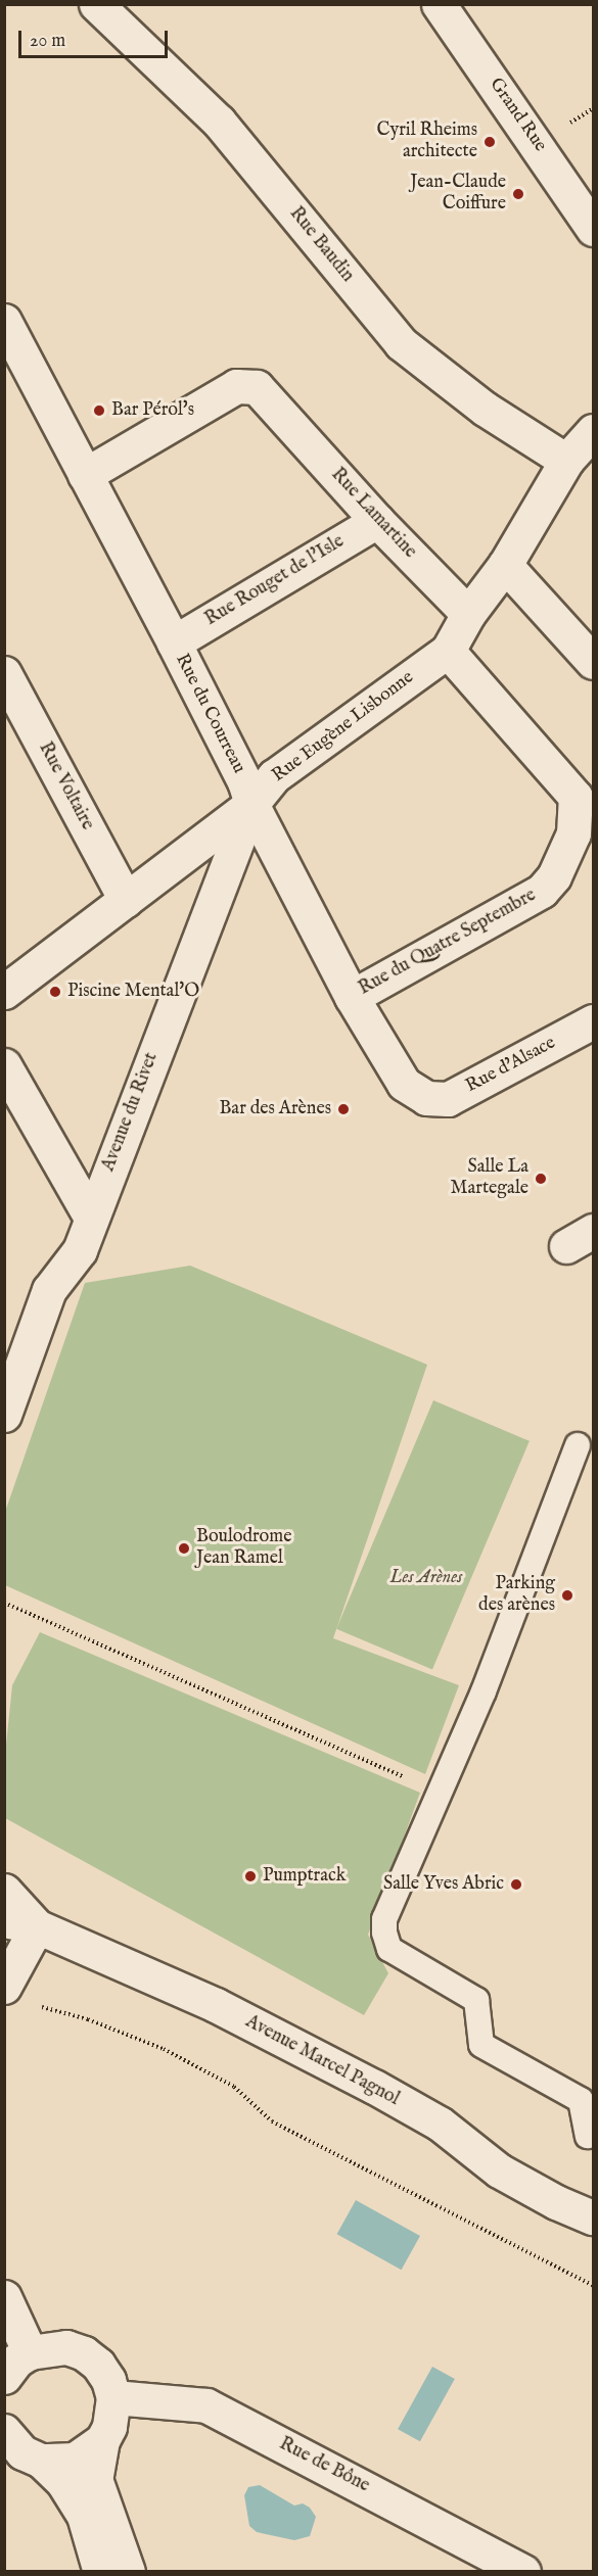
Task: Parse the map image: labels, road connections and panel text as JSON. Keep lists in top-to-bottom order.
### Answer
{
  "streets": {
    "street": [
      "Grand Rue",
      "Rue Baudin",
      "Rue Lamartine",
      "Rue Rouget de l'Isle",
      "Rue du Courreau",
      "Rue Eugène Lisbonne",
      "Rue Voltaire",
      "Rue du Quatre Septembre",
      "Rue d'Alsace",
      "Avenue du Rivet",
      "Avenue Marcel Pagnol",
      "Rue de Bône"
    ]
  },
  "crossings": [
    ["Rue Baudin", "Rue Eugène Lisbonne"],
    ["Rue Lamartine", "Rue Rouget de l'Isle"],
    ["Rue Lamartine", "Rue du Courreau"],
    ["Rue Lamartine", "Rue Eugène Lisbonne"],
    ["Rue Rouget de l'Isle", "Rue du Courreau"],
    ["Rue du Courreau", "Rue Eugène Lisbonne"],
    ["Rue du Courreau", "Rue du Quatre Septembre"],
    ["Rue du Courreau", "Rue d'Alsace"],
    ["Rue du Courreau", "Avenue du Rivet"],
    ["Rue Eugène Lisbonne", "Rue Voltaire"],
    ["Rue Eugène Lisbonne", "Rue du Quatre Septembre"],
    ["Rue Eugène Lisbonne", "Avenue du Rivet"]
  ],
  "parks": ["Les Arènes"],
  "places": [
    "Cyril Rheims architecte",
    "Jean-Claude Coiffure",
    "Bar Pérol's",
    "Piscine Mental'O",
    "Bar des Arènes",
    "Salle La Martegale",
    "Boulodrome Jean Ramel",
    "Parking des arènes",
    "Pumptrack",
    "Salle Yves Abric"
  ],
  "scale_bar": "20 m"
}
